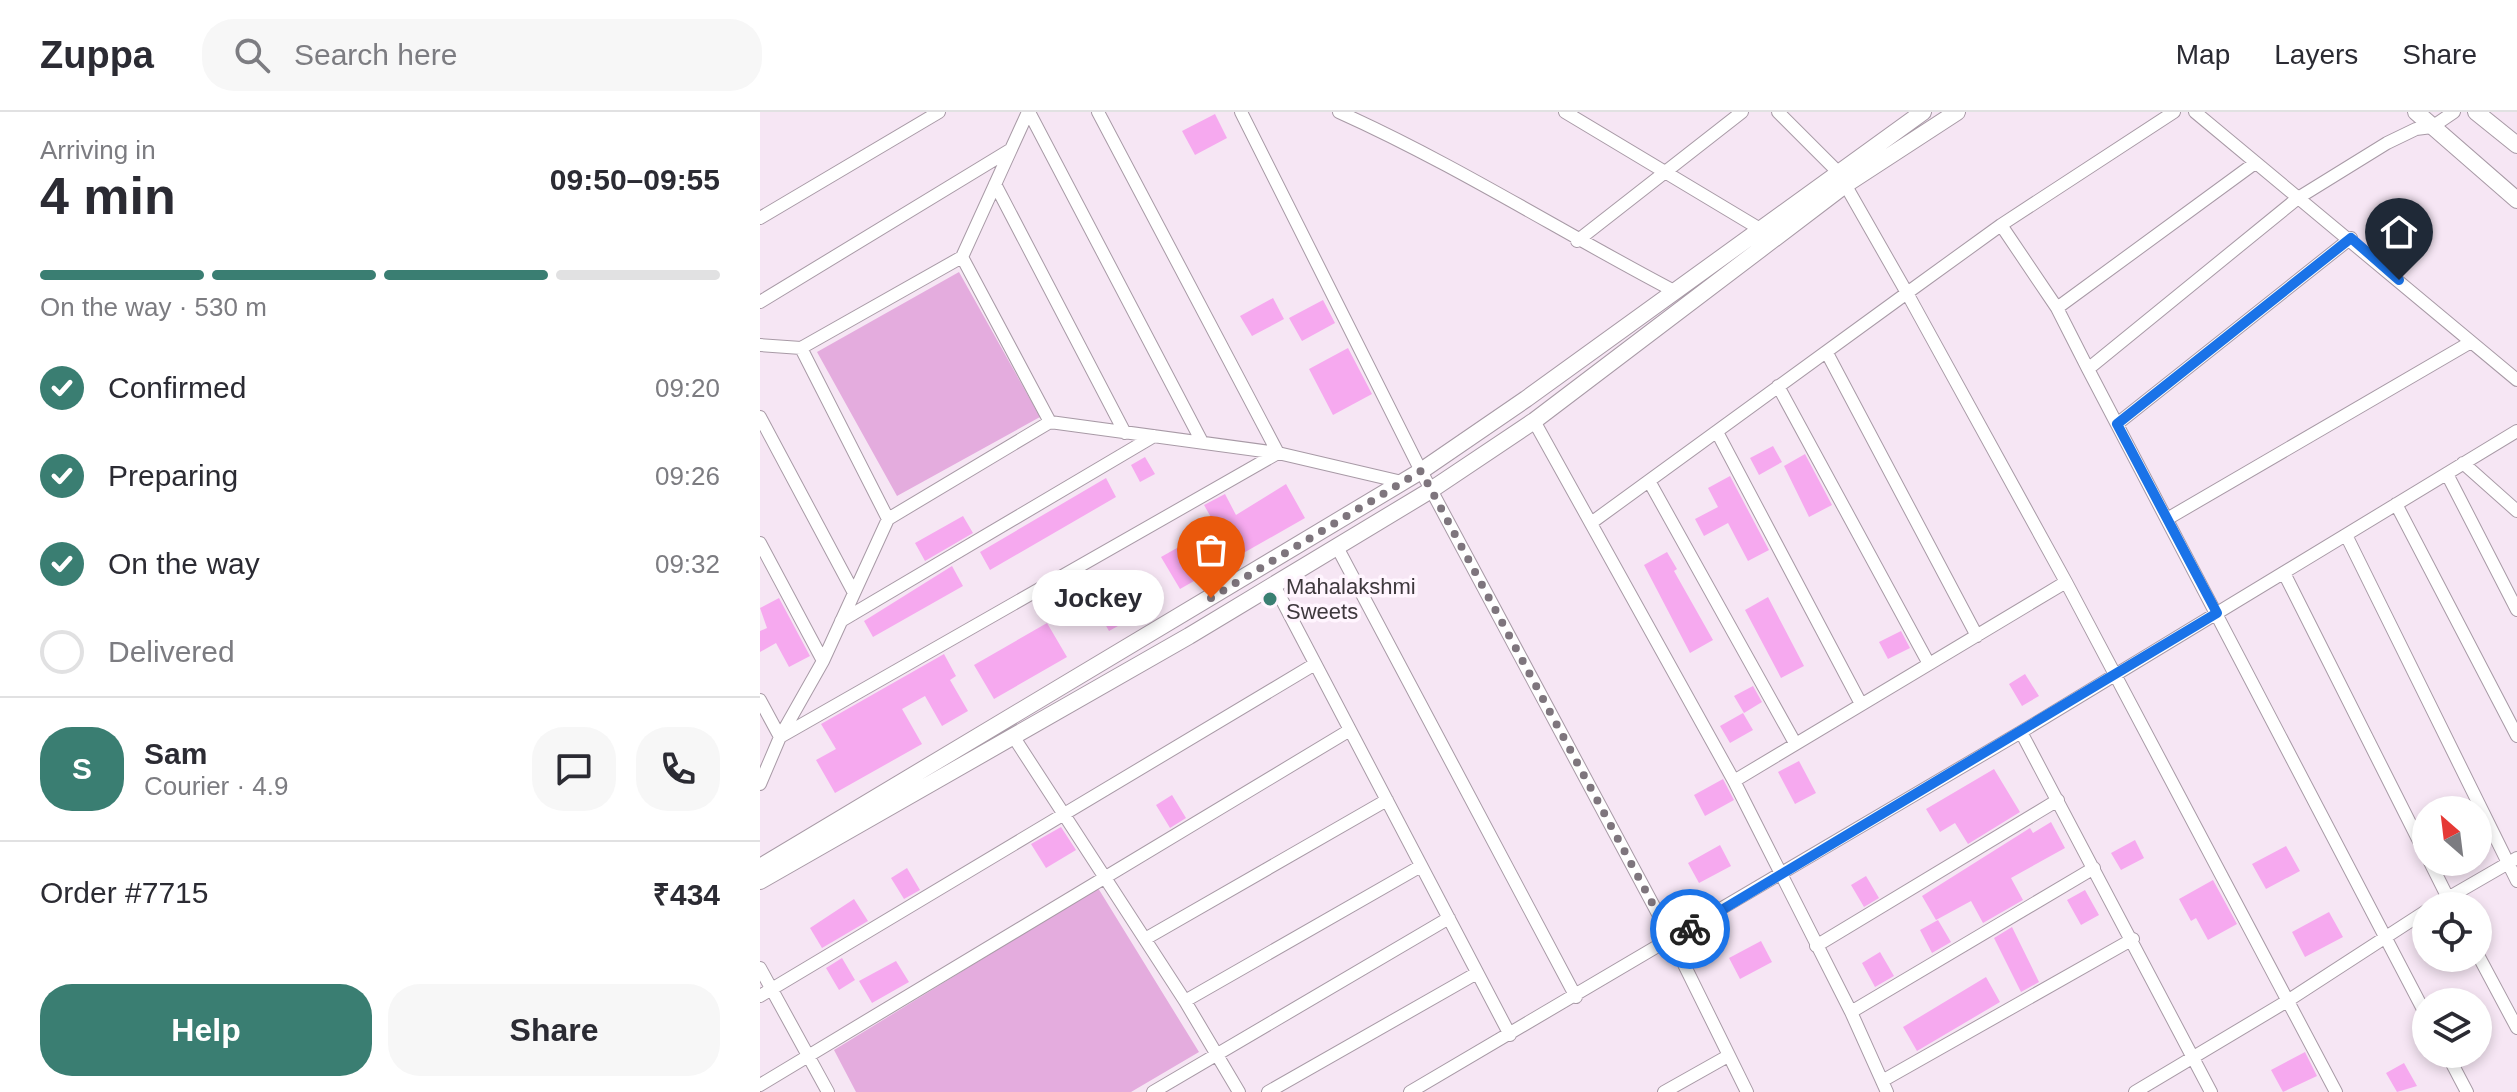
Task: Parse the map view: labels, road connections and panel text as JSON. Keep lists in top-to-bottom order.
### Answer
{
  "places": ["Jockey", "Mahalakshmi Sweets"],
  "north": "top left",
  "page": {
    "header": "Zuppa",
    "search": "Search here",
    "nav": ["Map", "Layers", "Share"],
    "heading": ["4 min", "Arriving in", "09:50–09:55"],
    "panel": [
      "Sam",
      "Courier · 4.9",
      "Order #7715",
      "₹434"
    ],
    "bar": "On the way · 530 m",
    "list": [
      ["Confirmed", "09:20"],
      ["Preparing", "09:26"],
      ["On the way", "09:32"],
      "Delivered"
    ],
    "bubble": "Jockey",
    "round": "S",
    "buttons": ["Help", "Share"]
  }
}
